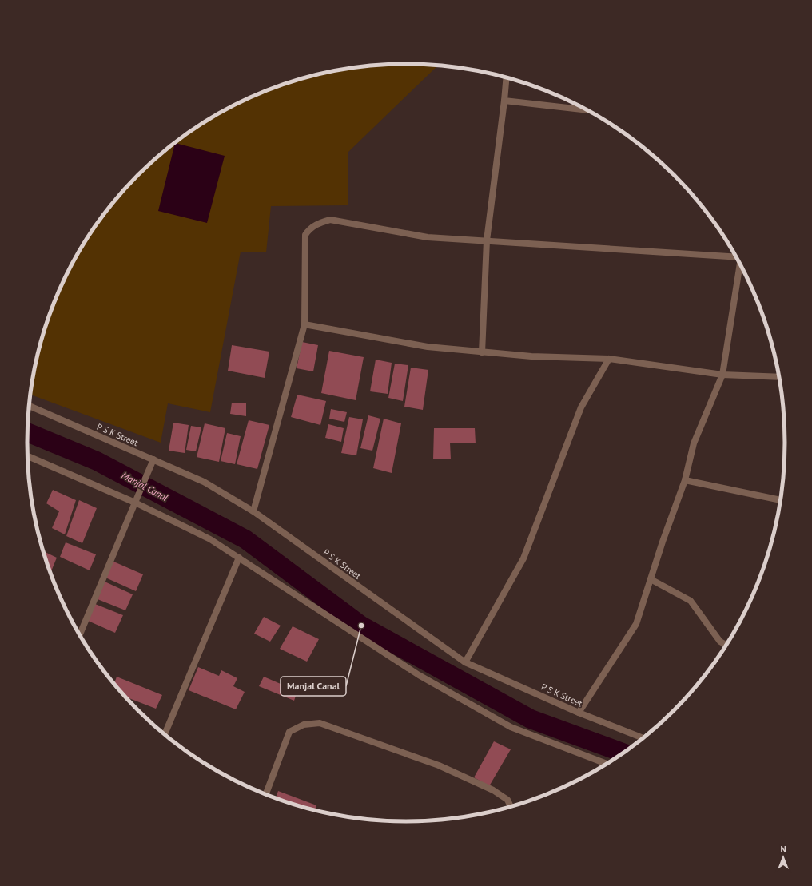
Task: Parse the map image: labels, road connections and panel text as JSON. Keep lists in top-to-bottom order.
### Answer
{
  "streets": {
    "street": ["P S K Street"]
  },
  "water": ["Manjal Canal"],
  "places": ["Manjal Canal"],
  "north": "top"
}
